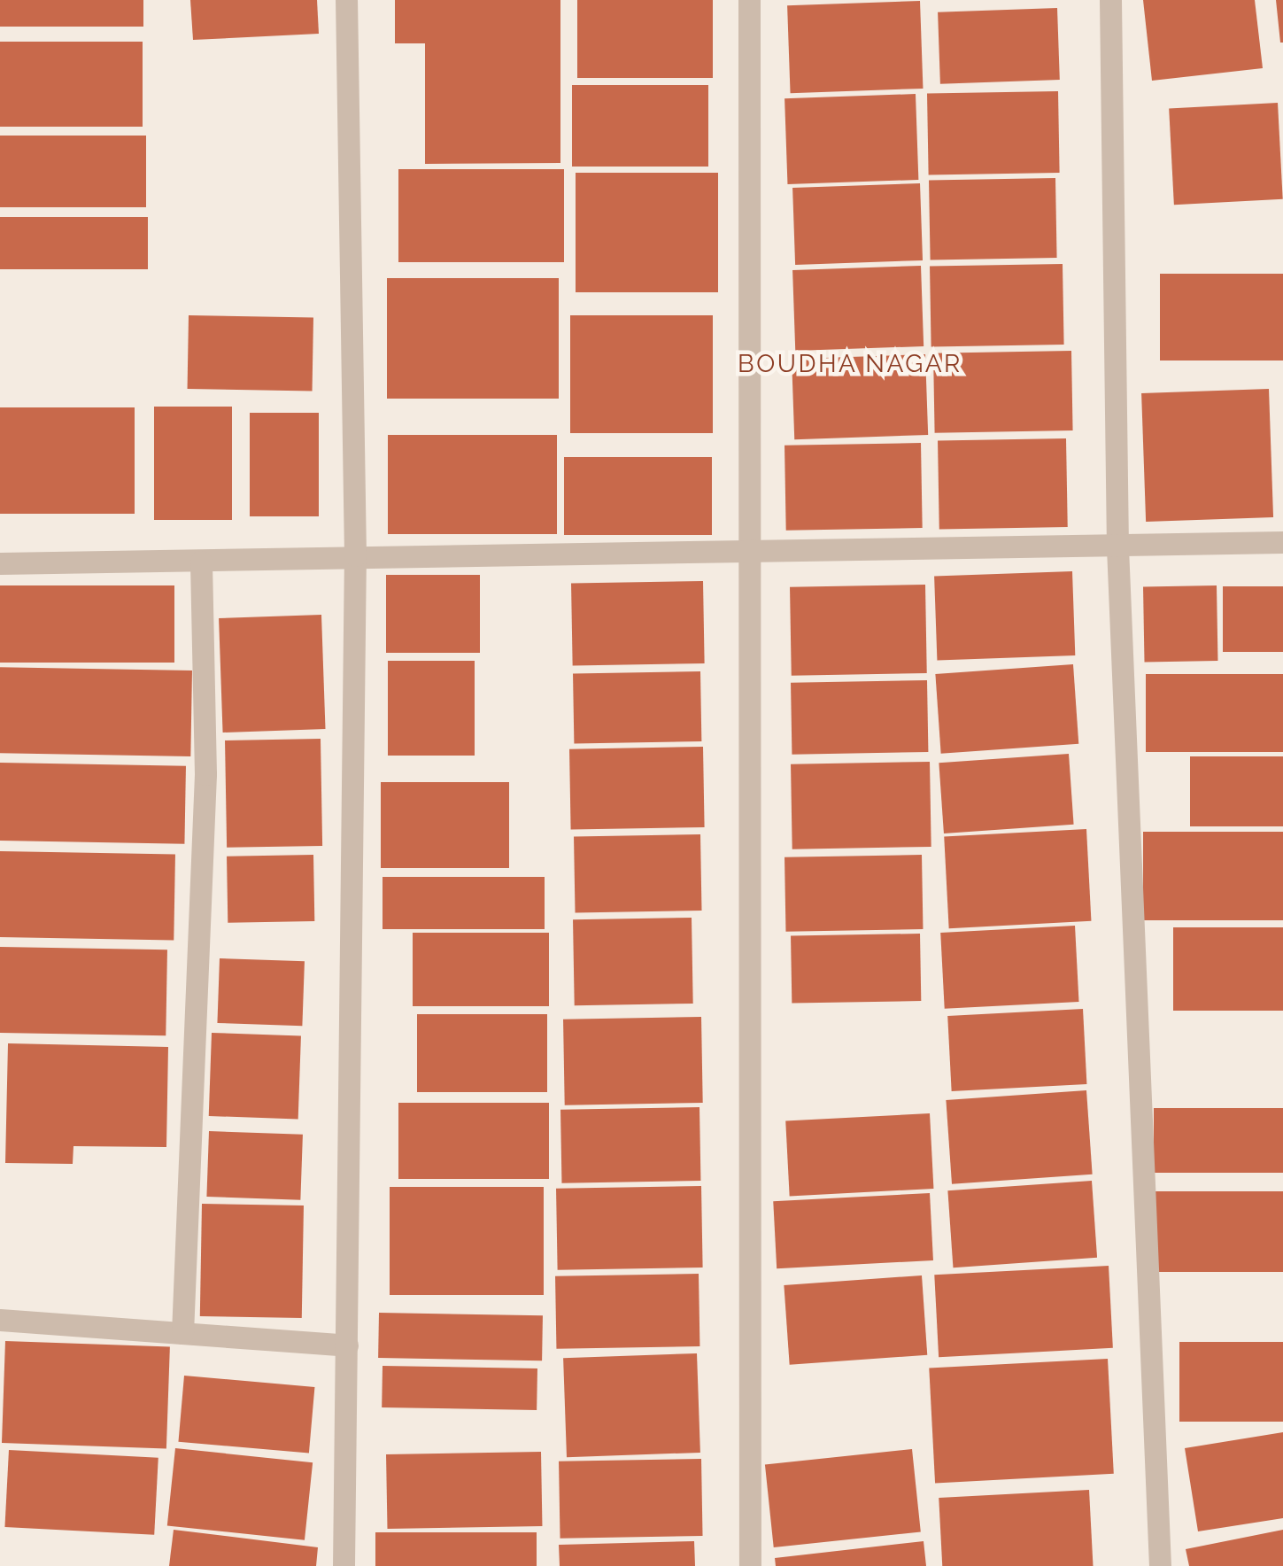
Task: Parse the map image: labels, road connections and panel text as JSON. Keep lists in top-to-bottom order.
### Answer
{
  "districts": ["BOUDHA NAGAR"]
}
